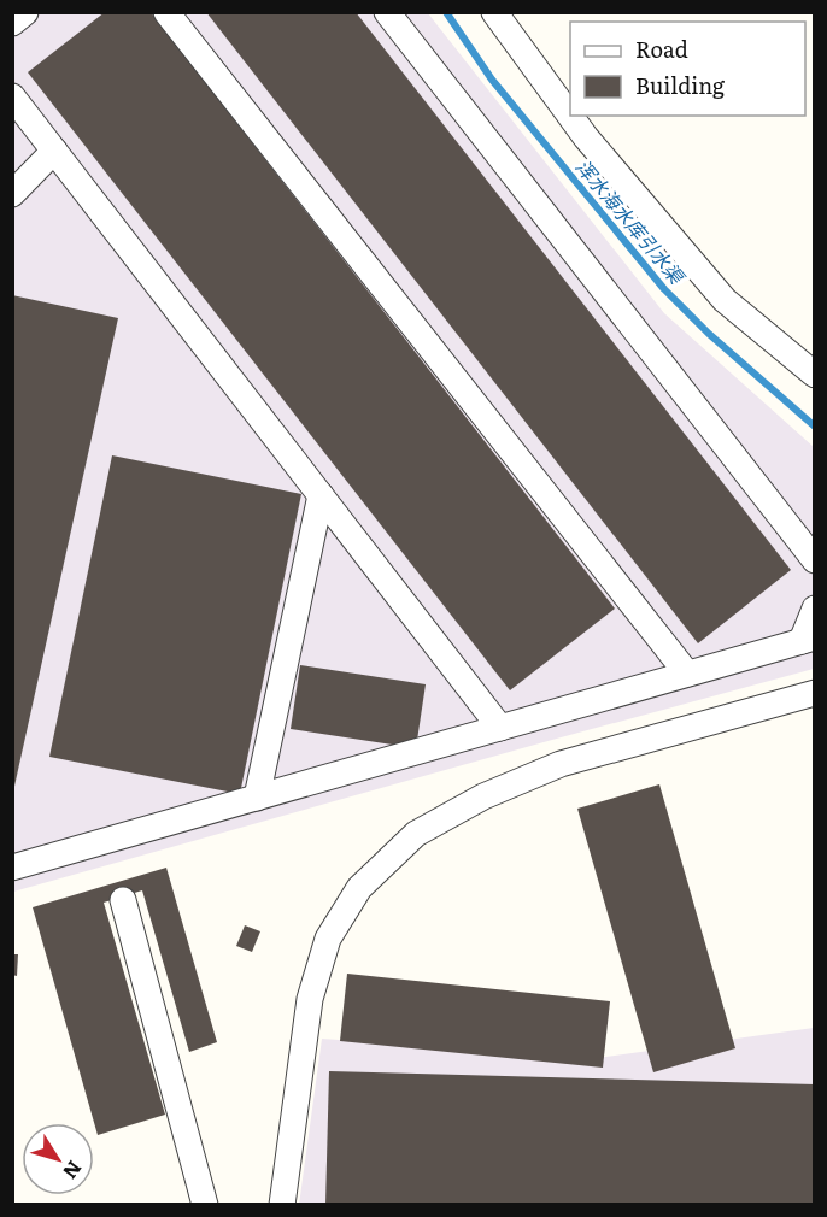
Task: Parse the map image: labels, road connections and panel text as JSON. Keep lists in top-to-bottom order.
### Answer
{
  "water": ["浑水海水库引水渠"],
  "legend": ["Road", "Building"],
  "north": "bottom right"
}
